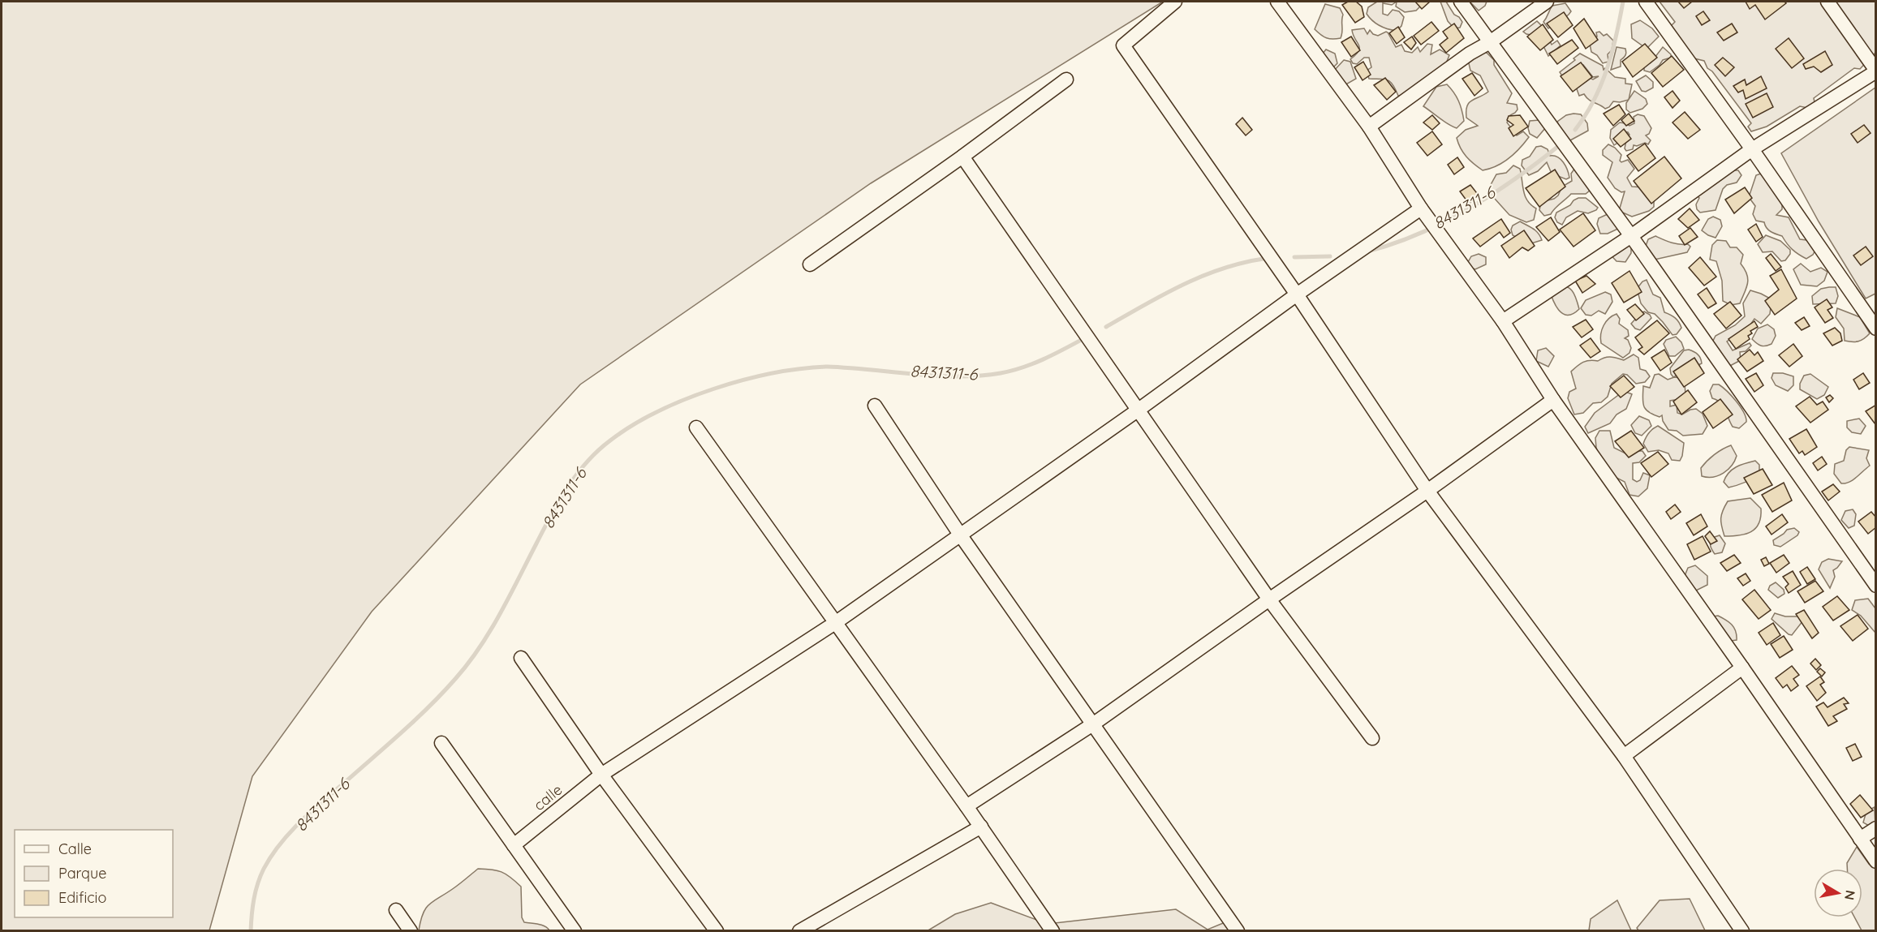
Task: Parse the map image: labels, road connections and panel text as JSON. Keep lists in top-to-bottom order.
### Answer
{
  "streets": {
    "street": ["calle"]
  },
  "water": ["8431311-6"],
  "legend": ["Calle", "Parque", "Edificio"],
  "north": "right"
}
